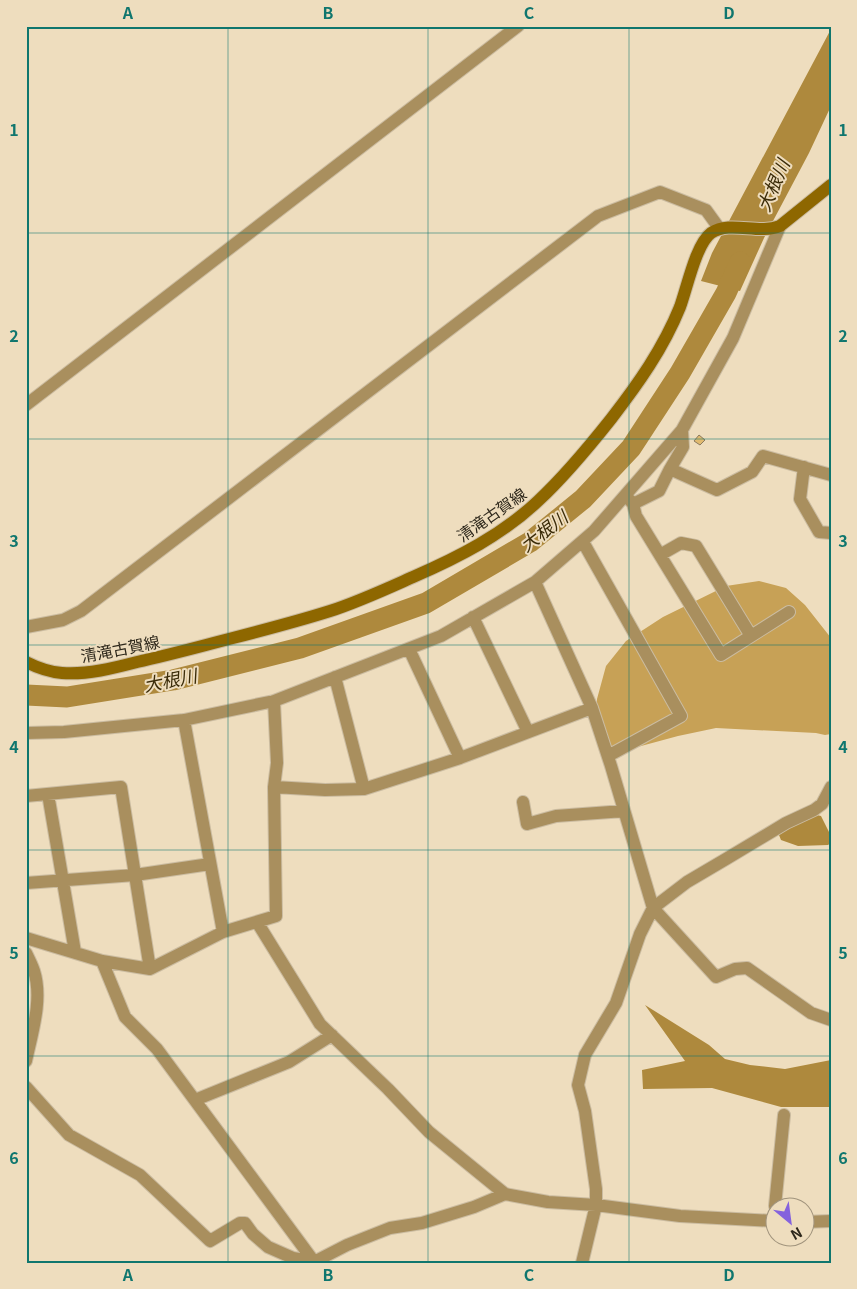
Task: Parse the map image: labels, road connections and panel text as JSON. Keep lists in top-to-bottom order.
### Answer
{
  "streets": {
    "main road": ["清滝古賀線"]
  },
  "water": ["大根川"],
  "north": "bottom right",
  "grid": {
    "columns": [
      "A",
      "B",
      "C",
      "D"
    ],
    "rows": [
      "1",
      "2",
      "3",
      "4",
      "5",
      "6"
    ]
  }
}
